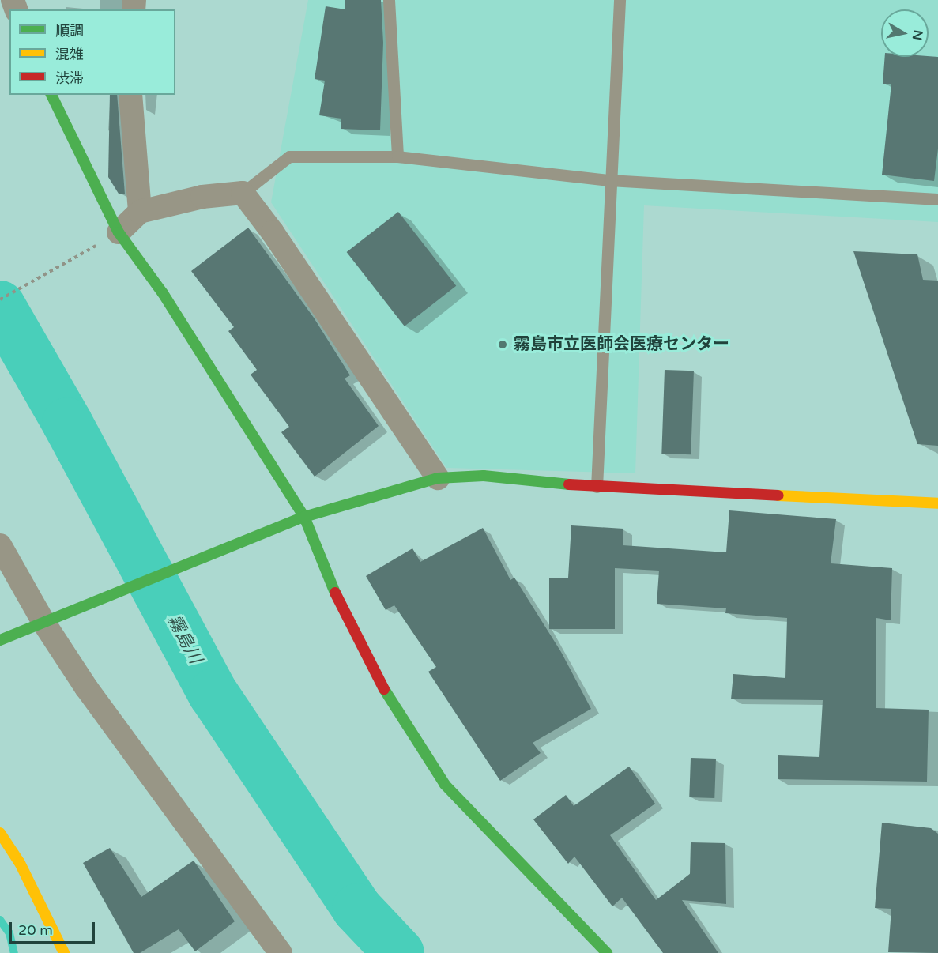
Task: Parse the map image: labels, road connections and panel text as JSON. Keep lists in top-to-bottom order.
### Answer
{
  "water": ["霧島川"],
  "places": ["霧島市立医師会医療センター"],
  "legend": ["順調", "混雑", "渋滞"],
  "scale_bar": "20 m",
  "north": "right"
}
